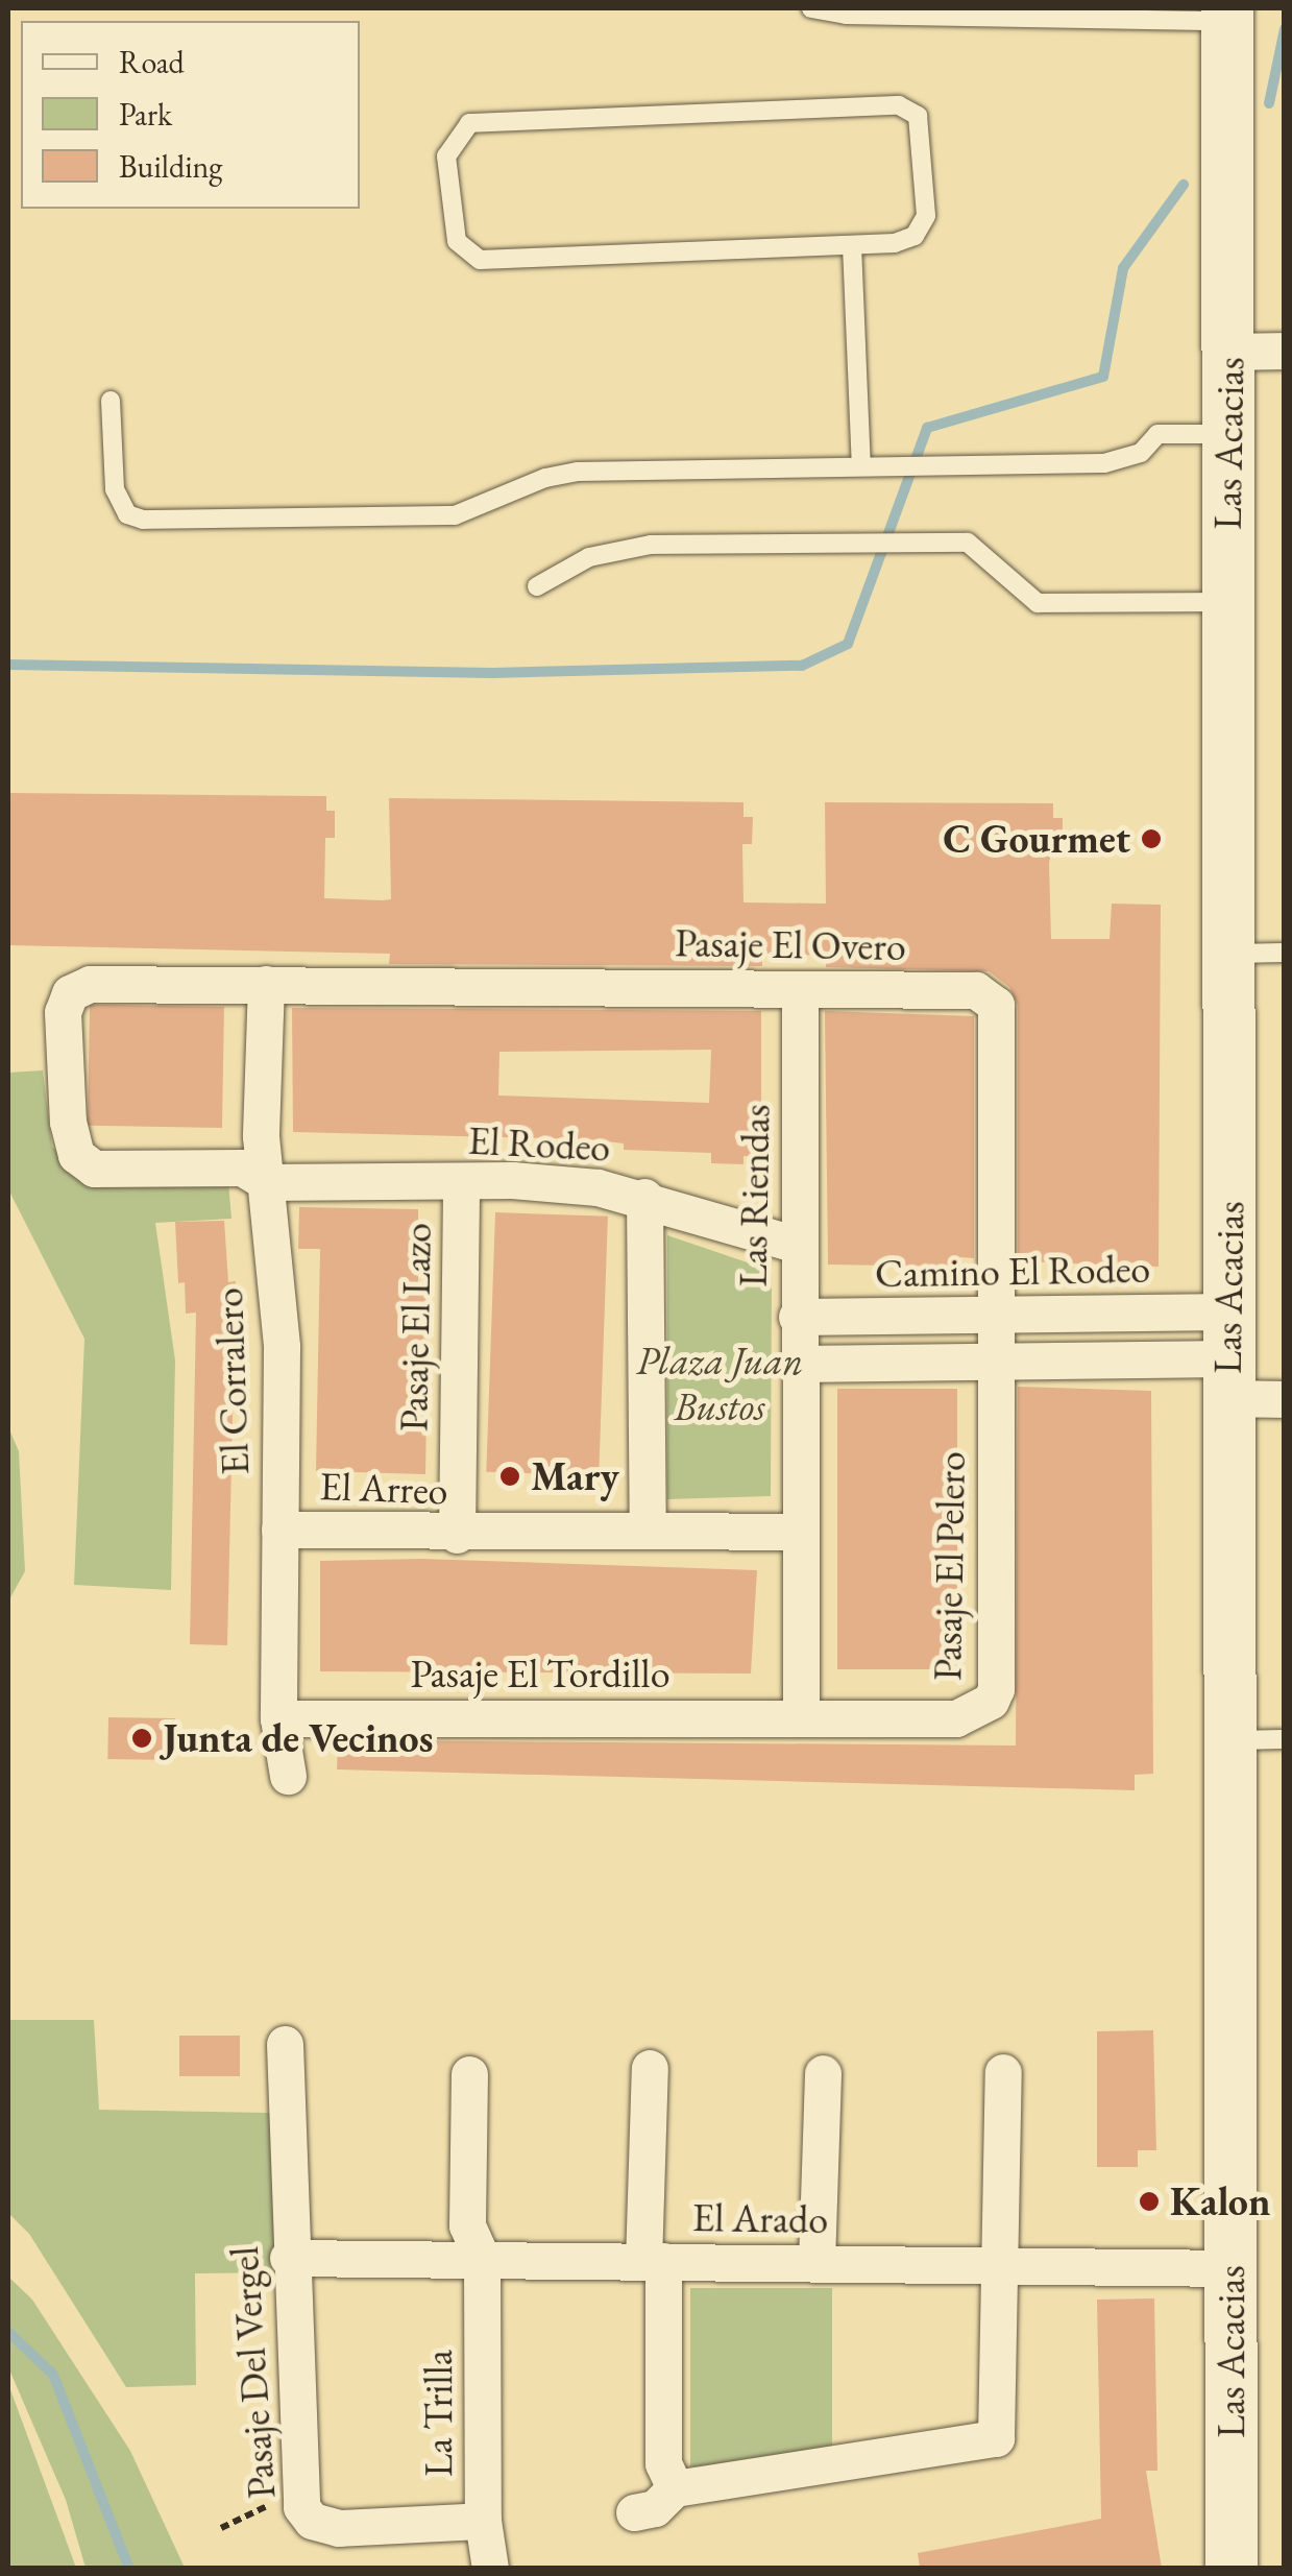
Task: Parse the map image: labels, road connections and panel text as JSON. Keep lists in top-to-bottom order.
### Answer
{
  "streets": {
    "street": [
      "Las Acacias",
      "Pasaje El Overo",
      "El Rodeo",
      "Las Riendas",
      "Camino El Rodeo",
      "Pasaje El Lazo",
      "El Corralero",
      "El Arreo",
      "Pasaje El Pelero",
      "Pasaje El Tordillo",
      "El Arado",
      "Pasaje Del Vergel",
      "La Trilla"
    ]
  },
  "crossings": [
    ["Las Acacias", "Camino El Rodeo"],
    ["Las Acacias", "El Arado"],
    ["Pasaje El Overo", "El Rodeo"],
    ["Pasaje El Overo", "Las Riendas"],
    ["Pasaje El Overo", "Camino El Rodeo"],
    ["Pasaje El Overo", "El Corralero"],
    ["El Rodeo", "Las Riendas"],
    ["El Rodeo", "Pasaje El Lazo"],
    ["El Rodeo", "El Corralero"],
    ["Las Riendas", "Camino El Rodeo"],
    ["Las Riendas", "El Arreo"],
    ["Las Riendas", "Pasaje El Pelero"],
    ["Las Riendas", "Pasaje El Tordillo"],
    ["Pasaje El Lazo", "El Arreo"],
    ["El Corralero", "El Arreo"],
    ["El Corralero", "Pasaje El Tordillo"],
    ["Pasaje El Pelero", "Pasaje El Tordillo"],
    ["El Arado", "Pasaje Del Vergel"],
    ["El Arado", "La Trilla"],
    ["Pasaje Del Vergel", "La Trilla"]
  ],
  "parks": ["Plaza Juan Bustos"],
  "places": [
    "C Gourmet",
    "Mary",
    "Junta de Vecinos",
    "Kalon"
  ],
  "legend": ["Road", "Park", "Building"]
}
